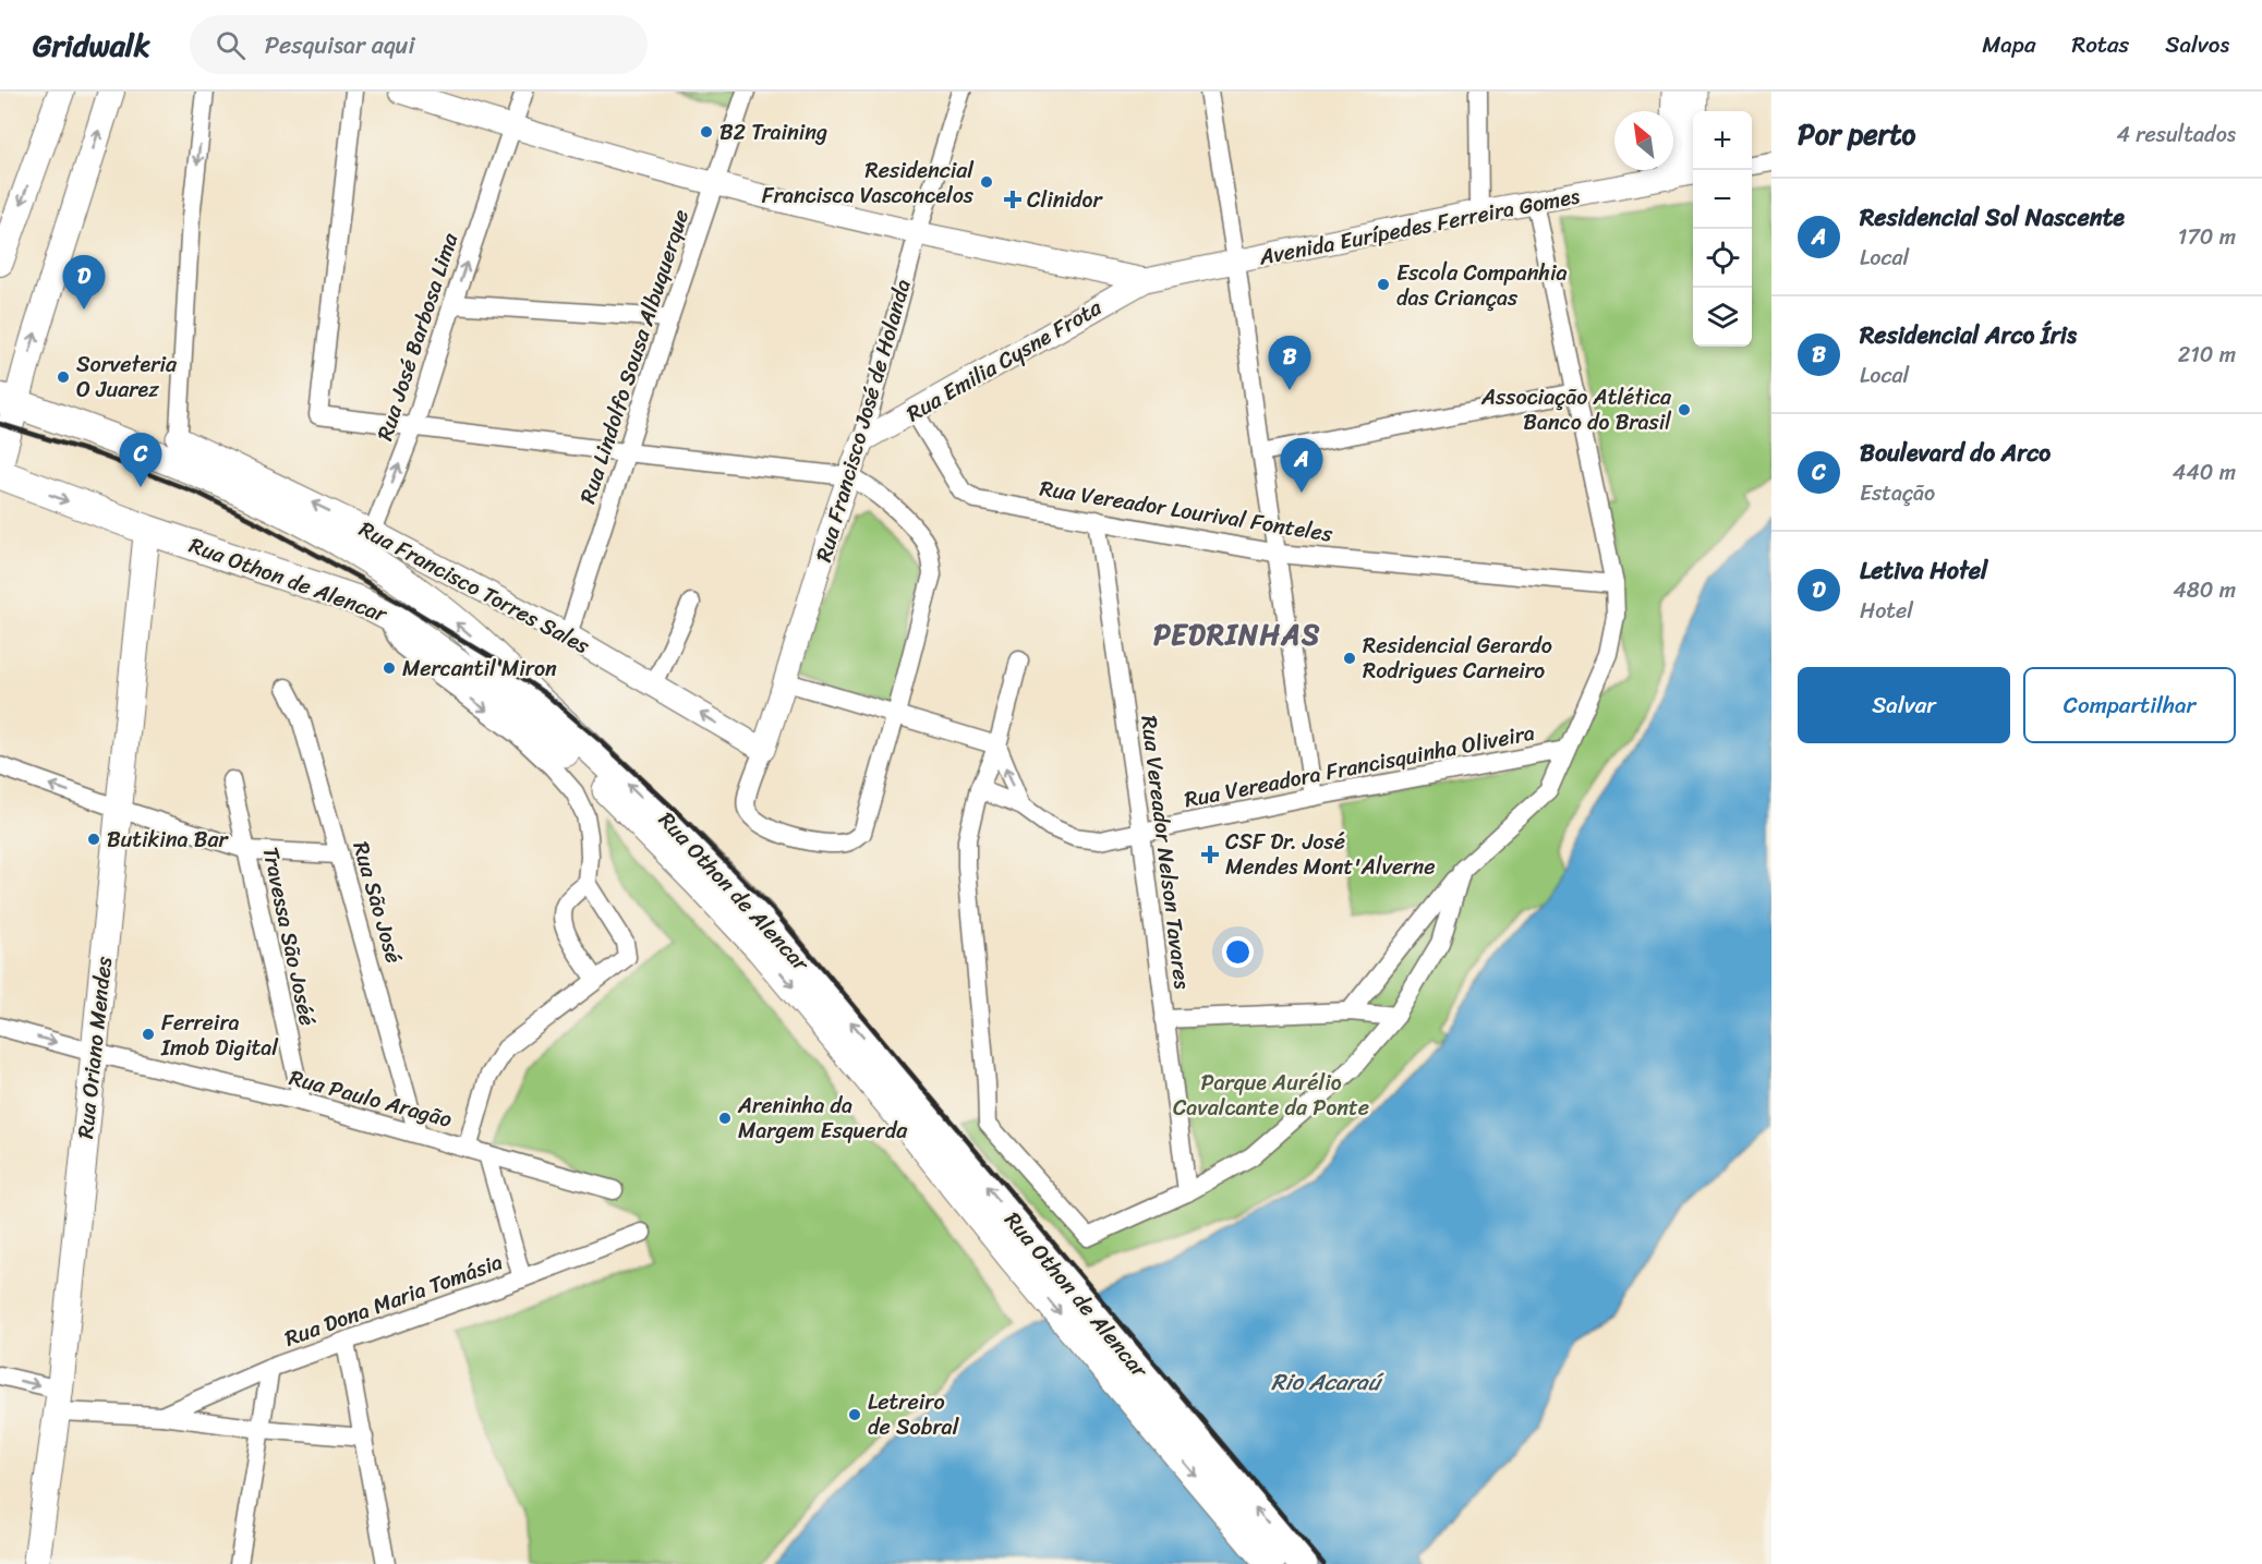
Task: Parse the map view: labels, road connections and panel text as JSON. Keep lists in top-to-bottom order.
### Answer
{
  "streets": {
    "main road": ["Rua Othon de Alencar", "Rua Oriano Mendes"],
    "street": [
      "Avenida Eurípedes Ferreira Gomes",
      "Rua José Barbosa Lima",
      "Rua Lindolfo Sousa Albuquerque",
      "Rua Emilia Cysne Frota",
      "Rua Francisco José de Holanda",
      "Rua Vereador Lourival Fonteles",
      "Rua Francisco Torres Sales",
      "Rua Vereadora Francisquinha Oliveira",
      "Rua Vereador Nelson Tavares",
      "Rua São José",
      "Travessa São Joséé",
      "Rua Paulo Aragão",
      "Rua Dona Maria Tomásia"
    ]
  },
  "crossings": [
    ["Avenida Eurípedes Ferreira Gomes", "Rua Emilia Cysne Frota"],
    ["Rua José Barbosa Lima", "Rua Othon de Alencar"],
    ["Rua José Barbosa Lima", "Rua Francisco Torres Sales"],
    ["Rua Lindolfo Sousa Albuquerque", "Rua Francisco Torres Sales"],
    ["Rua Emilia Cysne Frota", "Rua Francisco José de Holanda"],
    ["Rua Emilia Cysne Frota", "Rua Vereador Lourival Fonteles"],
    ["Rua Francisco José de Holanda", "Rua Francisco Torres Sales"],
    ["Rua Vereador Lourival Fonteles", "Rua Vereador Nelson Tavares"],
    ["Rua Othon de Alencar", "Rua Francisco Torres Sales"],
    ["Rua Othon de Alencar", "Rua Oriano Mendes"],
    ["Rua Vereadora Francisquinha Oliveira", "Rua Vereador Nelson Tavares"],
    ["Rua São José", "Rua Paulo Aragão"],
    ["Travessa São Joséé", "Rua Paulo Aragão"],
    ["Rua Oriano Mendes", "Rua Paulo Aragão"],
    ["Rua Oriano Mendes", "Rua Dona Maria Tomásia"]
  ],
  "one_way": ["Rua José Barbosa Lima"],
  "districts": ["PEDRINHAS"],
  "water": ["Rio Acaraú"],
  "parks": ["Parque Aurélio Cavalcante da Ponte"],
  "places": {
    "other": [
      "B2 Training",
      "Residencial Francisca Vasconcelos",
      "Escola Companhia das Crianças",
      "Sorveteria O Juarez",
      "Associação Atlética Banco do Brasil",
      "Residencial Gerardo Rodrigues Carneiro",
      "Mercantil Miron",
      "Butikina Bar",
      "Ferreira Imob Digital",
      "Areninha da Margem Esquerda",
      "Letreiro de Sobral"
    ],
    "health": ["Clinidor", "CSF Dr. José Mendes Mont'Alverne"]
  },
  "north": "top left",
  "page": {
    "header": "Gridwalk",
    "search": "Pesquisar aqui",
    "nav": ["Mapa", "Rotas", "Salvos"],
    "heading": ["Por perto", "4 resultados"],
    "map_buttons": ["+", "−"],
    "list": [
      {
        "mark": "A",
        "name": "Residencial Sol Nascente",
        "note": "Local",
        "value": "170 m"
      },
      {
        "mark": "B",
        "name": "Residencial Arco Íris",
        "note": "Local",
        "value": "210 m"
      },
      {
        "mark": "C",
        "name": "Boulevard do Arco",
        "note": "Estação",
        "value": "440 m"
      },
      {
        "mark": "D",
        "name": "Letiva Hotel",
        "note": "Hotel",
        "value": "480 m"
      }
    ],
    "pins": [
      "D",
      "B",
      "C",
      "A"
    ],
    "buttons": ["Salvar", "Compartilhar"]
  }
}
